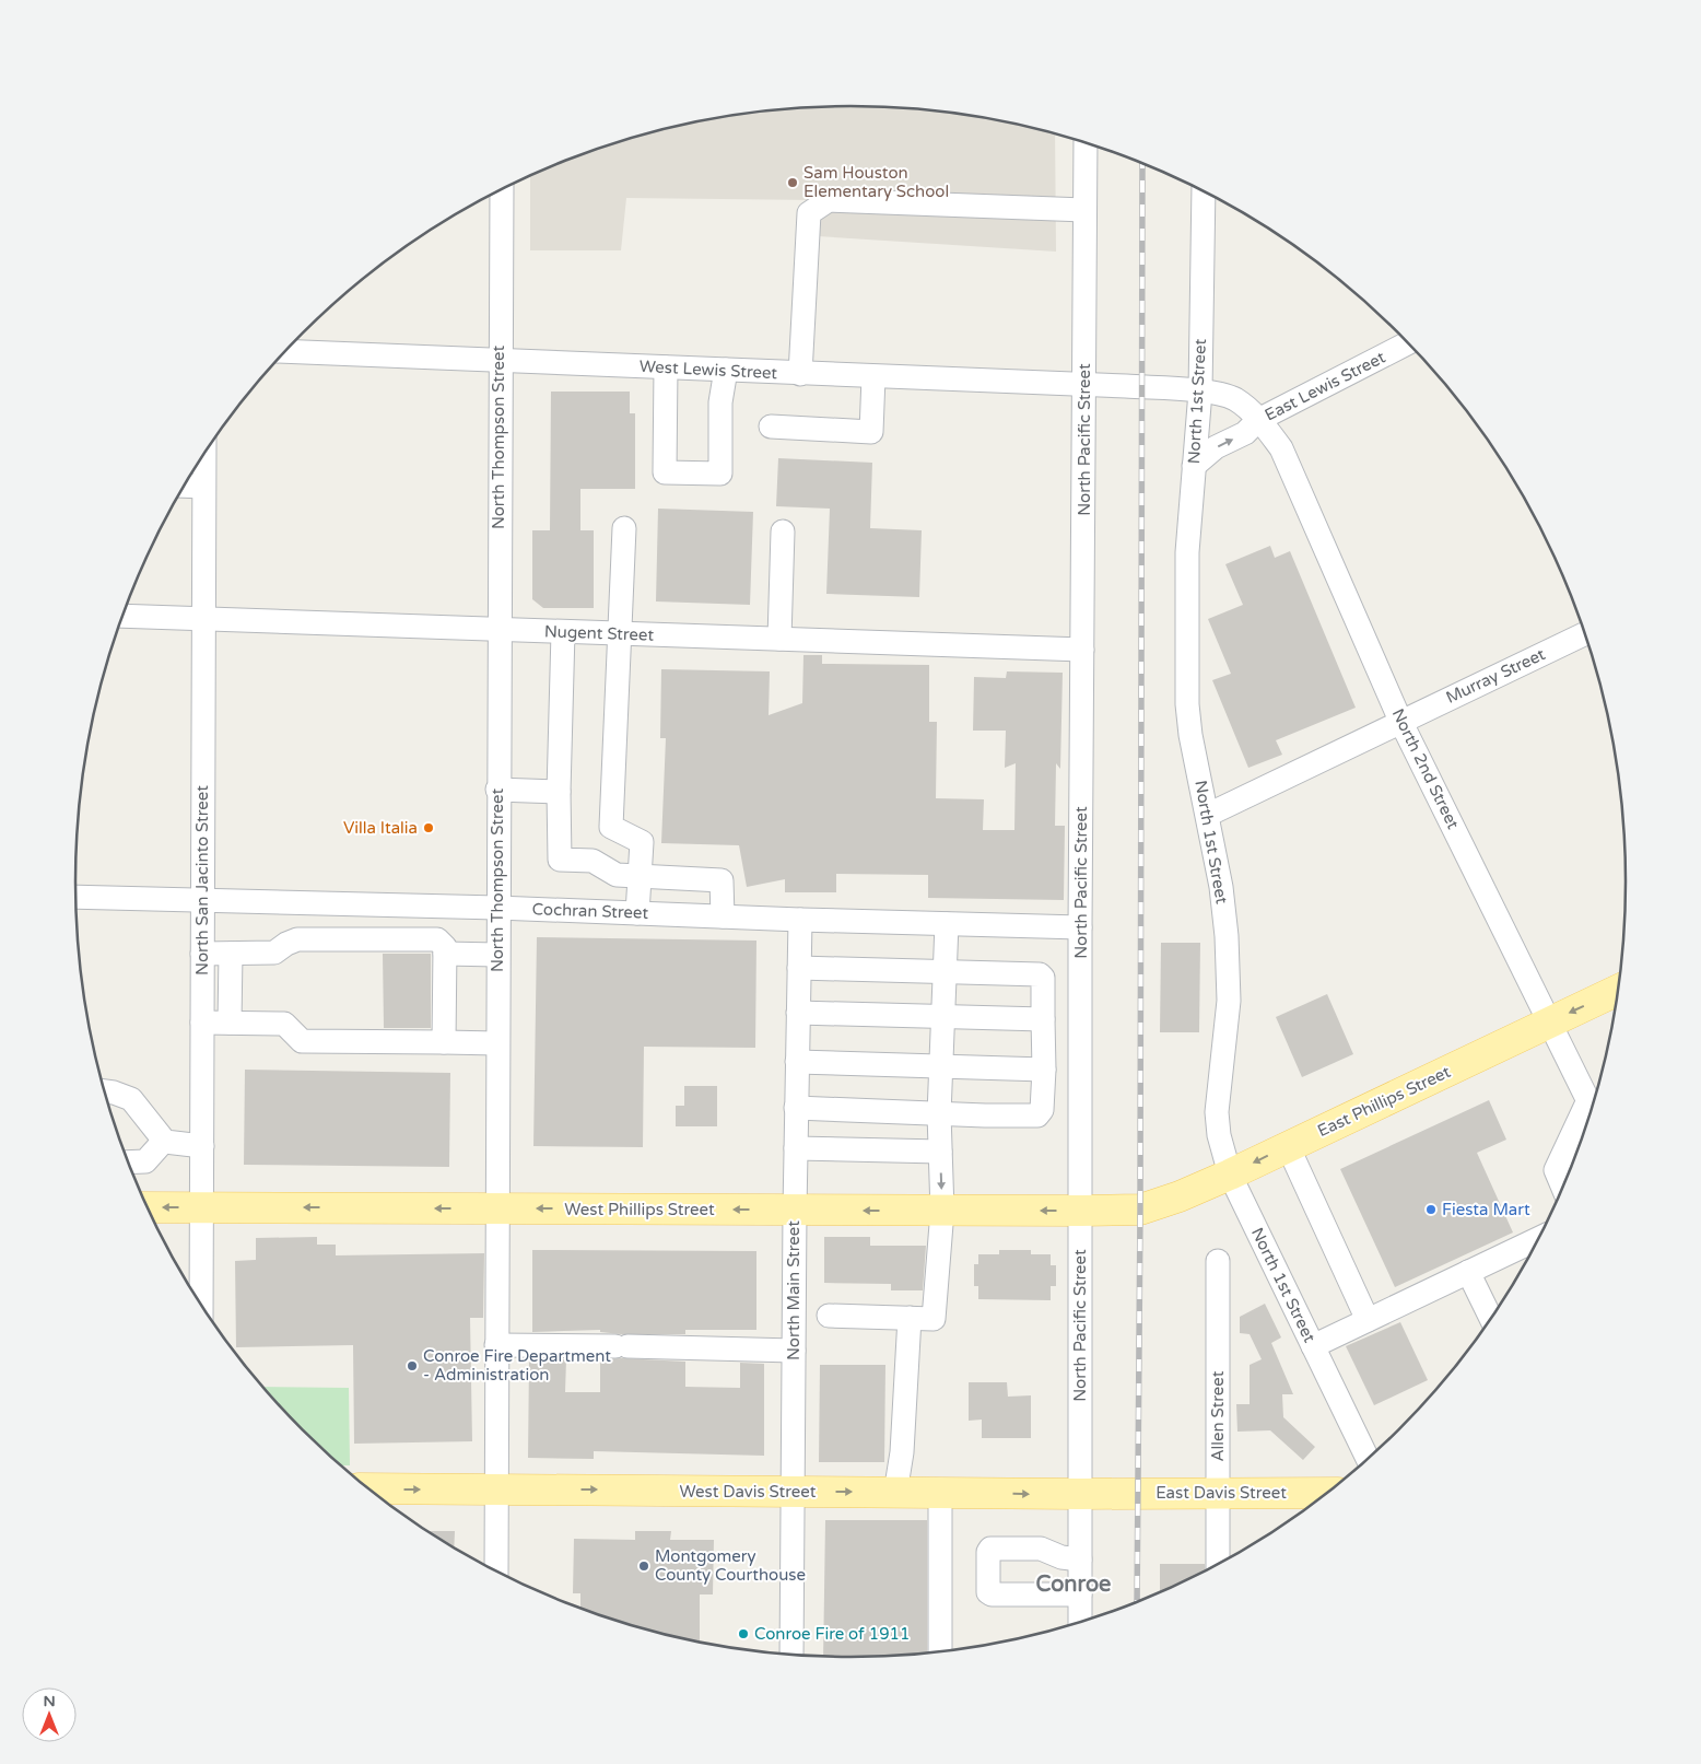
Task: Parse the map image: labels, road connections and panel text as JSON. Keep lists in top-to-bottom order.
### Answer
{
  "streets": {
    "main road": [
      "East Phillips Street",
      "West Phillips Street",
      "West Davis Street",
      "East Davis Street"
    ],
    "street": [
      "West Lewis Street",
      "East Lewis Street",
      "North 1st Street",
      "North Thompson Street",
      "North Pacific Street",
      "Nugent Street",
      "Murray Street",
      "North 2nd Street",
      "North San Jacinto Street",
      "Cochran Street",
      "North Main Street",
      "Allen Street"
    ]
  },
  "crossings": [
    ["West Lewis Street", "East Lewis Street"],
    ["West Lewis Street", "North Thompson Street"],
    ["West Lewis Street", "North Pacific Street"],
    ["East Lewis Street", "North 1st Street"],
    ["East Lewis Street", "North 2nd Street"],
    ["North 1st Street", "Murray Street"],
    ["North 1st Street", "East Phillips Street"],
    ["North Thompson Street", "Nugent Street"],
    ["North Thompson Street", "Cochran Street"],
    ["North Thompson Street", "West Phillips Street"],
    ["North Thompson Street", "West Davis Street"],
    ["North Pacific Street", "Nugent Street"],
    ["North Pacific Street", "Cochran Street"],
    ["North Pacific Street", "West Phillips Street"],
    ["North Pacific Street", "West Davis Street"],
    ["Nugent Street", "North San Jacinto Street"],
    ["Murray Street", "North 2nd Street"],
    ["North 2nd Street", "East Phillips Street"],
    ["North San Jacinto Street", "Cochran Street"],
    ["North San Jacinto Street", "West Phillips Street"],
    ["Cochran Street", "North Main Street"],
    ["East Phillips Street", "West Phillips Street"],
    ["West Phillips Street", "North Main Street"],
    ["North Main Street", "West Davis Street"],
    ["Allen Street", "East Davis Street"],
    ["West Davis Street", "East Davis Street"]
  ],
  "one_way": ["West Phillips Street", "West Davis Street"],
  "districts": ["Conroe"],
  "places": [
    "Sam Houston Elementary School",
    "Villa Italia",
    "Fiesta Mart",
    "Conroe Fire Department - Administration",
    "Montgomery County Courthouse",
    "Conroe Fire of 1911"
  ],
  "north": "top"
}
